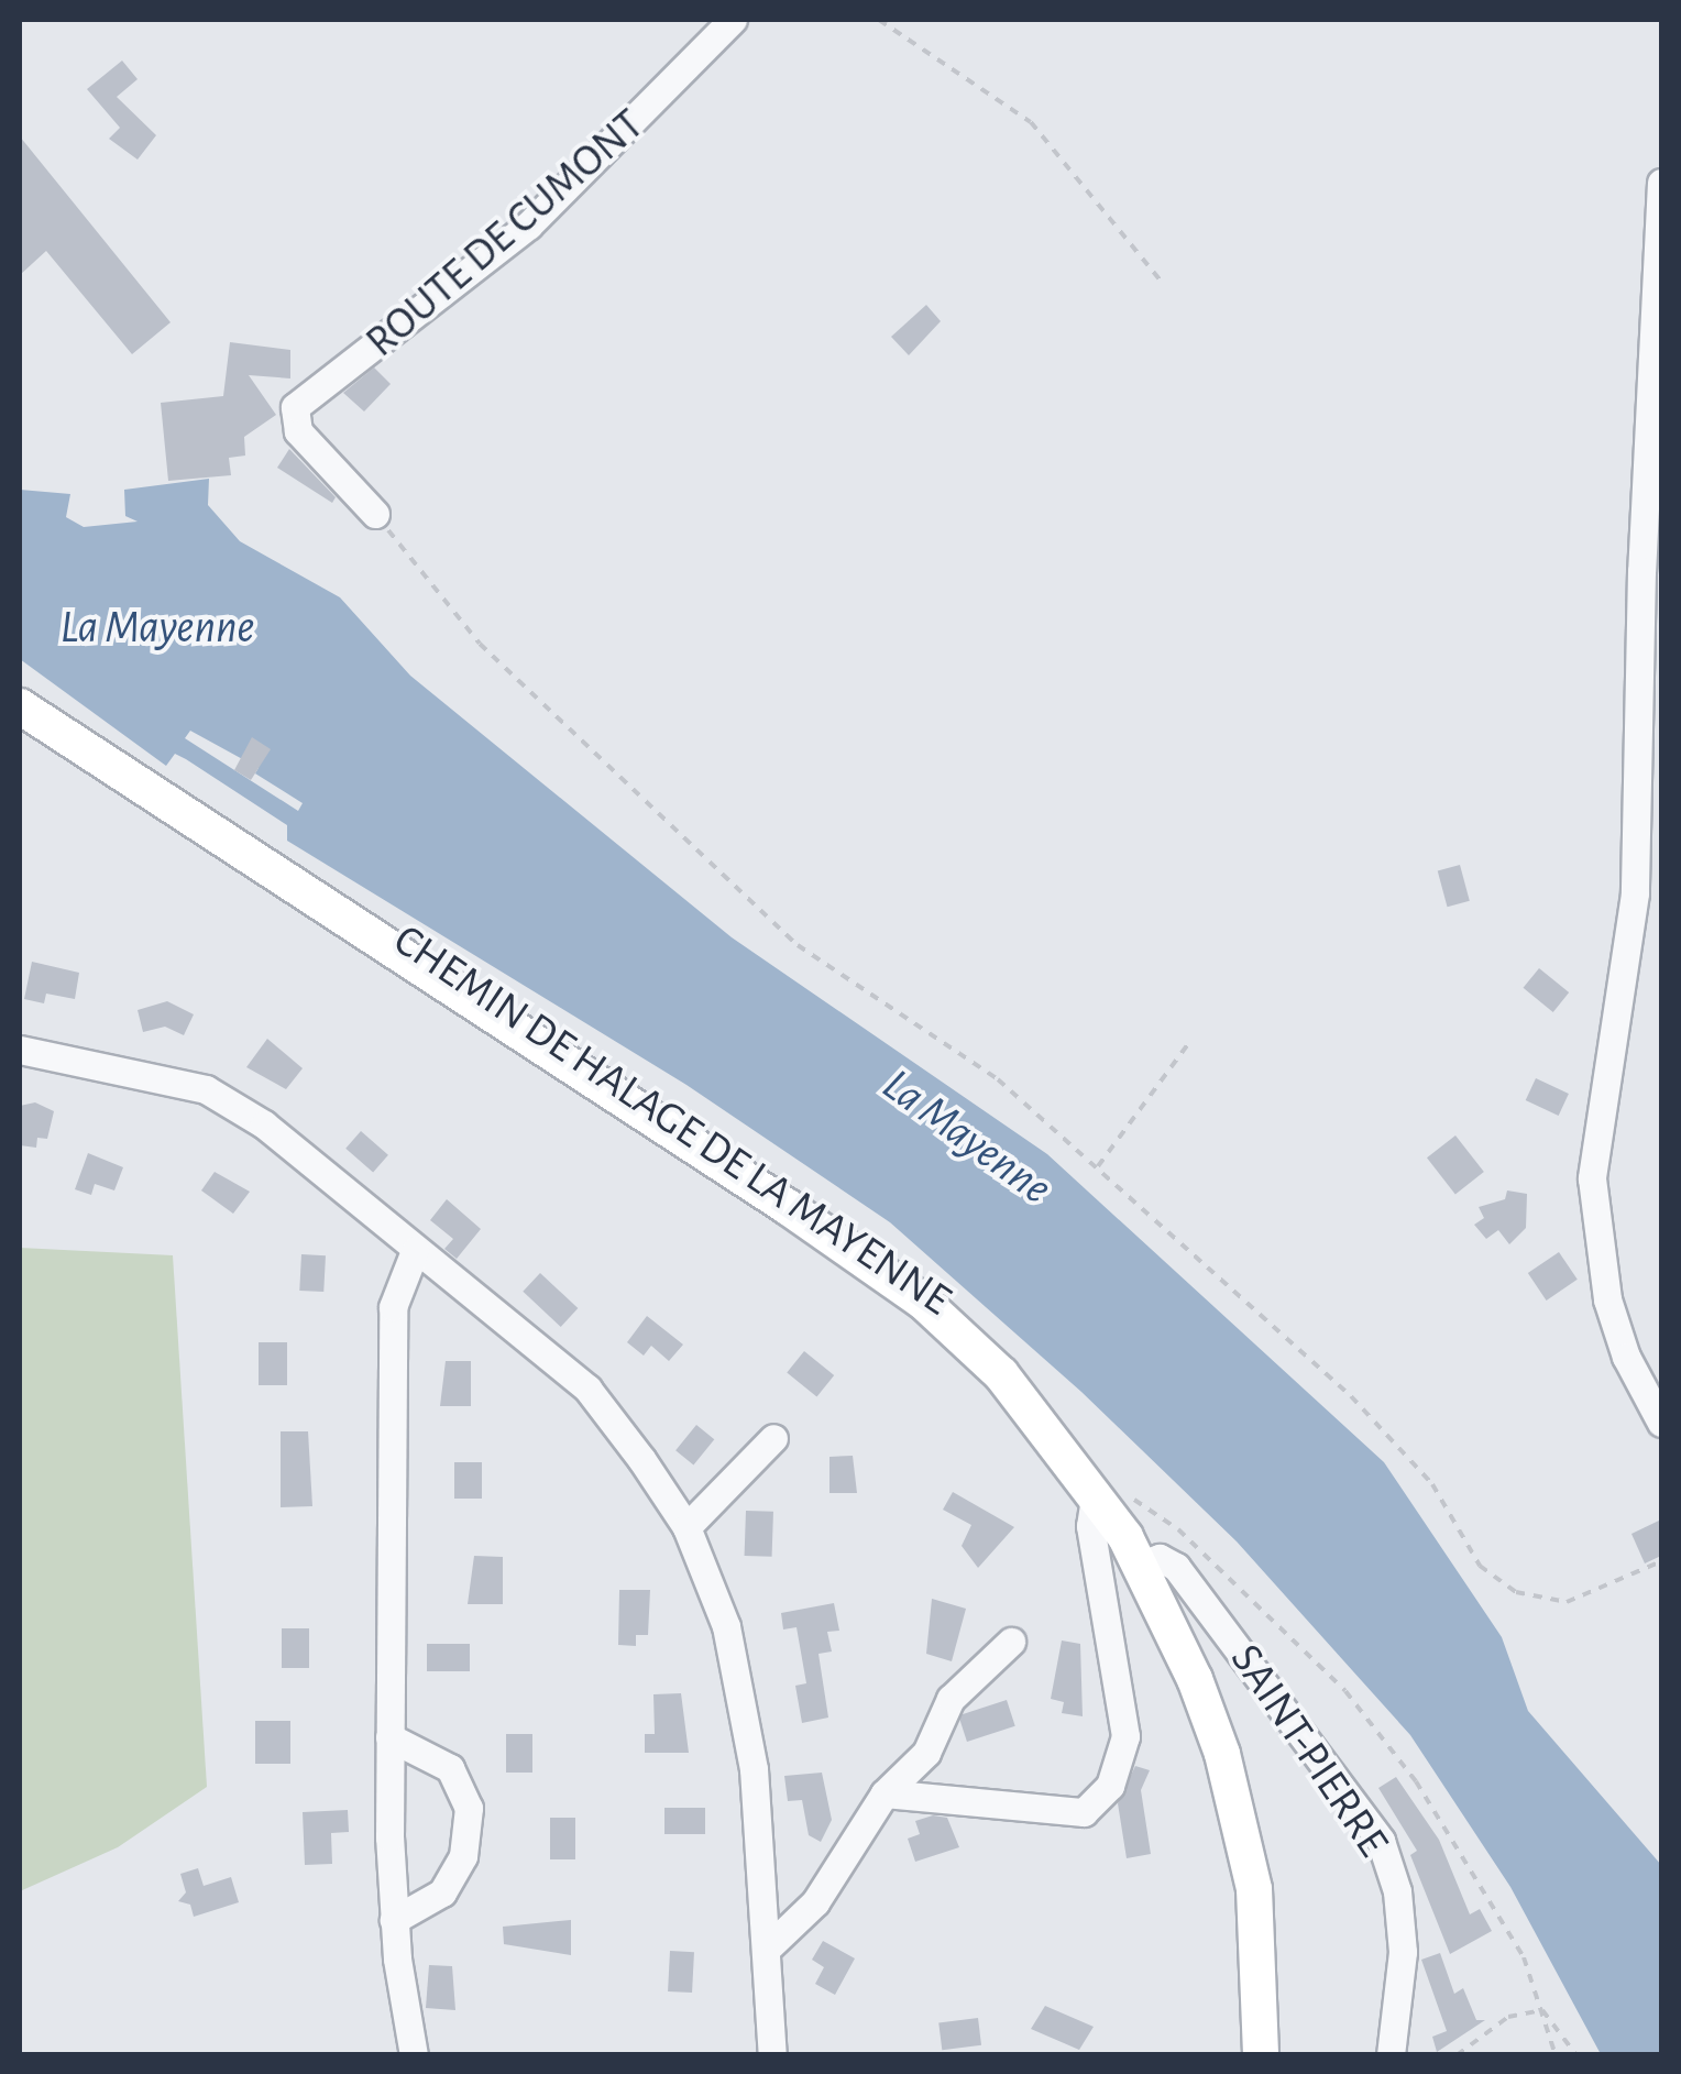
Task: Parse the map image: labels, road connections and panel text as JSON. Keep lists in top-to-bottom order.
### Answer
{
  "streets": {
    "street": ["ROUTE DE CUMONT", "SAINT-PIERRE"]
  },
  "water": ["La Mayenne"]
}
